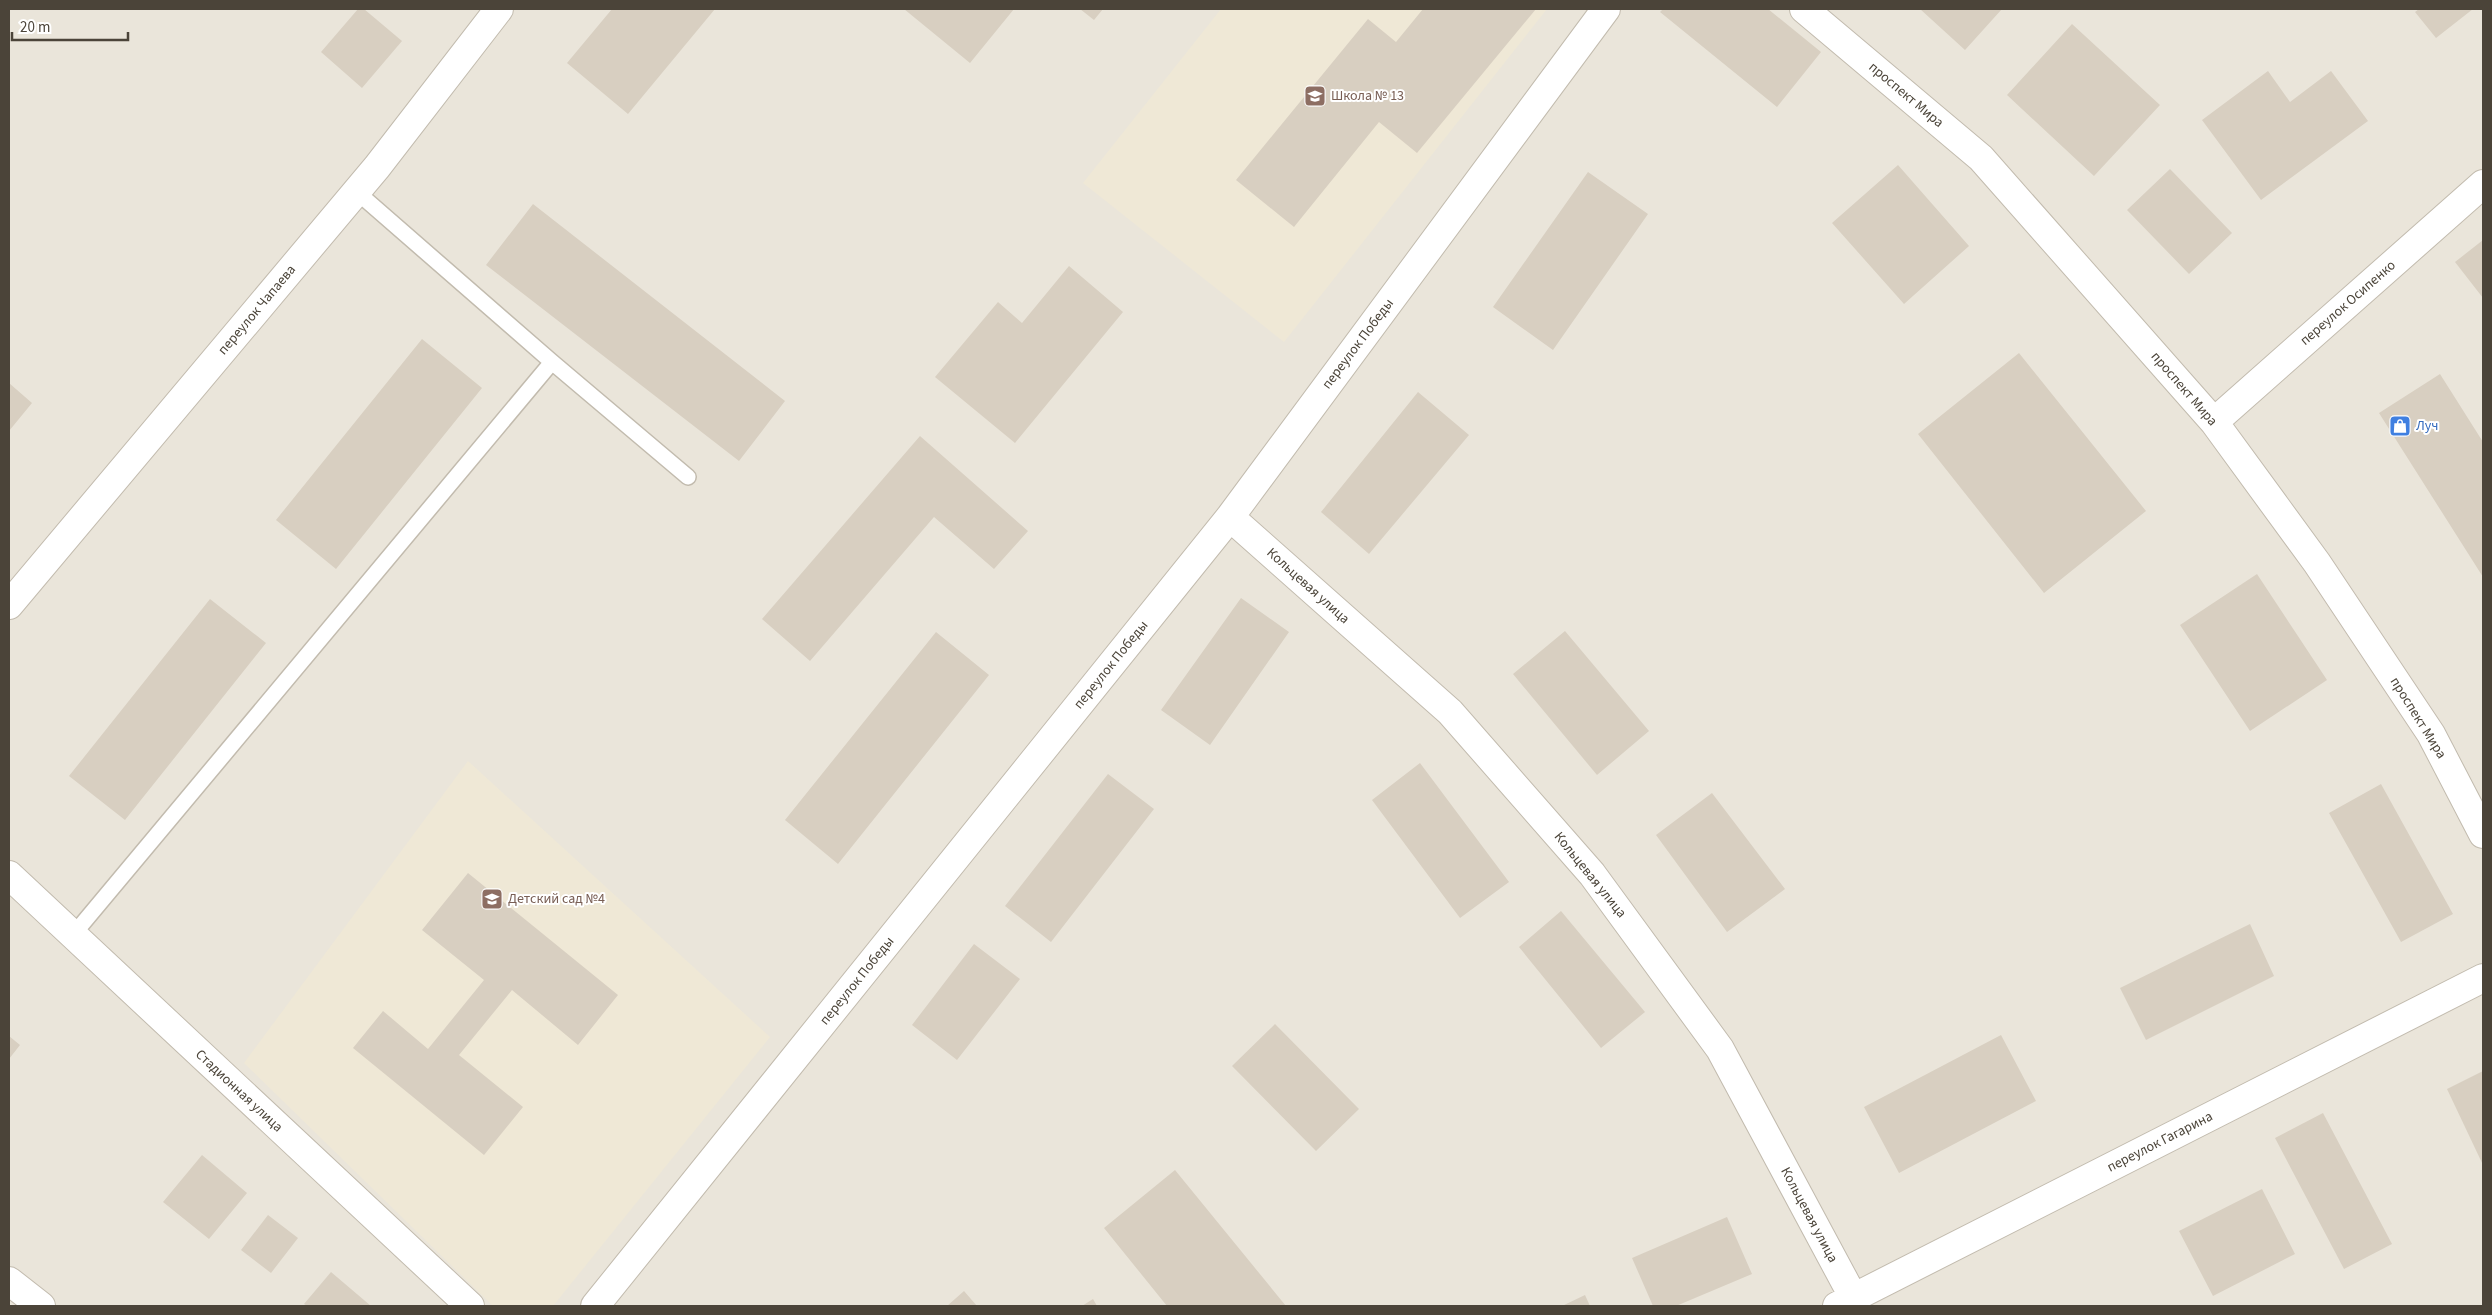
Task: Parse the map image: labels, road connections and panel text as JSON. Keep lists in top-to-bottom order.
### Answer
{
  "streets": {
    "street": [
      "проспект Мира",
      "переулок Осипенко",
      "переулок Чапаева",
      "переулок Победы",
      "Кольцевая улица",
      "Стадионная улица",
      "переулок Гагарина"
    ]
  },
  "crossings": [
    ["проспект Мира", "переулок Осипенко"],
    ["переулок Победы", "Кольцевая улица"],
    ["Кольцевая улица", "переулок Гагарина"]
  ],
  "places": {
    "school or university": ["Школа № 13", "Детский сад №4"],
    "shop": ["Луч"]
  },
  "scale_bar": "20 m"
}
